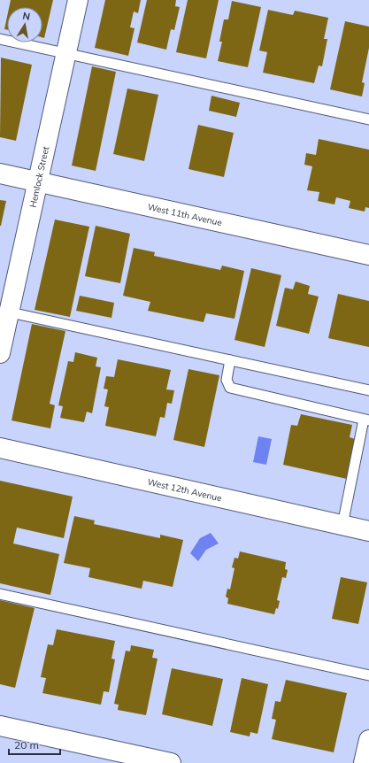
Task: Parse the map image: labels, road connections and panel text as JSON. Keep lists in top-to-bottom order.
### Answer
{
  "streets": {
    "street": ["Hemlock Street", "West 11th Avenue", "West 12th Avenue"]
  },
  "crossings": [
    ["Hemlock Street", "West 11th Avenue"]
  ],
  "scale_bar": "20 m",
  "north": "top"
}
